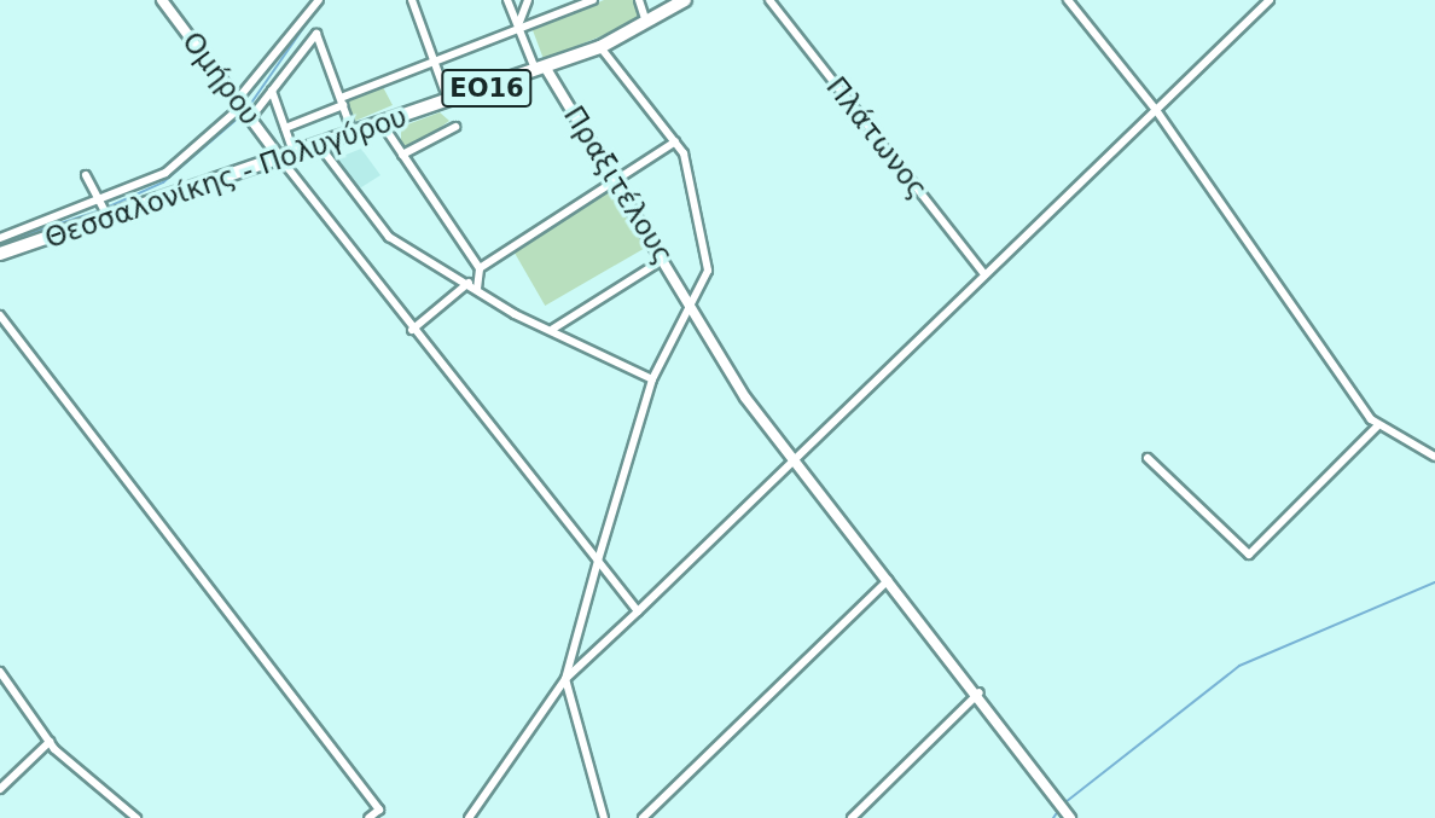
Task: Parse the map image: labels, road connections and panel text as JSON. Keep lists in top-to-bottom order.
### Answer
{
  "streets": {
    "main road": ["ΕΟ16", "Θεσσαλονίκης - Πολυγύρου"],
    "street": ["Ομήρου", "Πλάτωνος", "Πραξιτέλους"]
  },
  "crossings": [
    ["Ομήρου", "Θεσσαλονίκης - Πολυγύρου"],
    ["Θεσσαλονίκης - Πολυγύρου", "Πραξιτέλους"]
  ]
}
